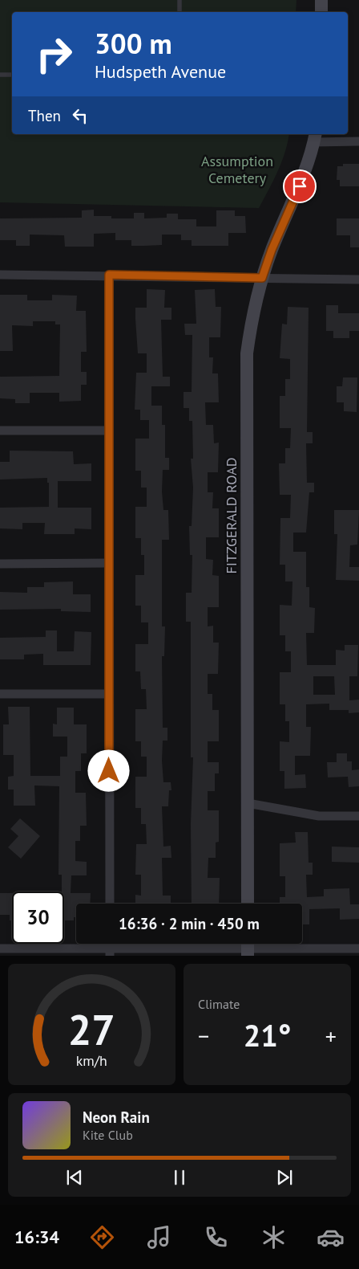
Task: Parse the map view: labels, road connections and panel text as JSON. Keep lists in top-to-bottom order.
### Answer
{
  "streets": {
    "main road": ["FITZGERALD ROAD"]
  },
  "parks": ["Assumption Cemetery"],
  "page": {
    "turn": ["300 m", "Hudspeth Avenue"],
    "then": "Then",
    "limit": "30",
    "trip": "16:36 · 2 min · 450 m",
    "tile": "Climate",
    "heat": ["−", "21°", "+"],
    "song": ["Neon Rain", "Kite Club"],
    "tabs": "16:34",
    "gauge": ["27", "km/h"]
  }
}
